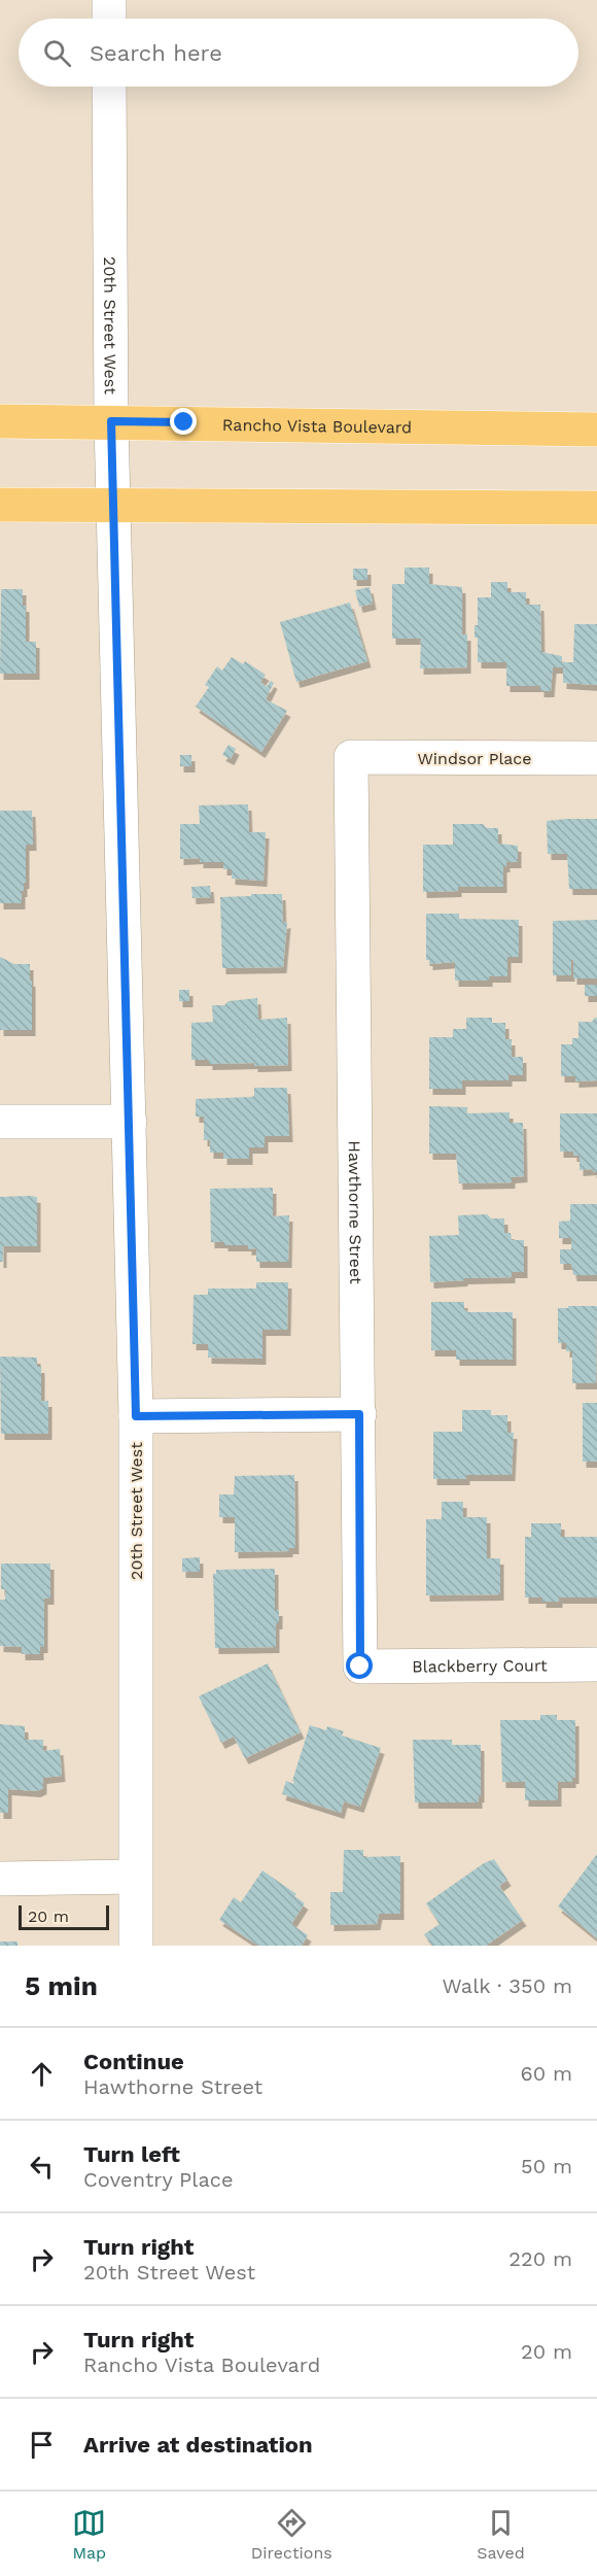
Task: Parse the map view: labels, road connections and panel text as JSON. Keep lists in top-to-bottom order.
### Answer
{
  "streets": {
    "main road": ["Rancho Vista Boulevard"],
    "street": [
      "20th Street West",
      "Windsor Place",
      "Hawthorne Street",
      "Blackberry Court"
    ]
  },
  "crossings": [
    ["20th Street West", "Rancho Vista Boulevard"],
    ["Windsor Place", "Hawthorne Street"],
    ["Hawthorne Street", "Blackberry Court"]
  ],
  "scale_bar": "20 m",
  "page": {
    "search": "Search here",
    "scale": "20 m",
    "heading": ["5 min", "Walk · 350 m"],
    "list": [
      ["Continue", "Hawthorne Street", "60 m"],
      ["Turn left", "Coventry Place", "50 m"],
      ["Turn right", "20th Street West", "220 m"],
      ["Turn right", "Rancho Vista Boulevard", "20 m"],
      "Arrive at destination"
    ],
    "nav": ["Map", "Directions", "Saved"]
  }
}
